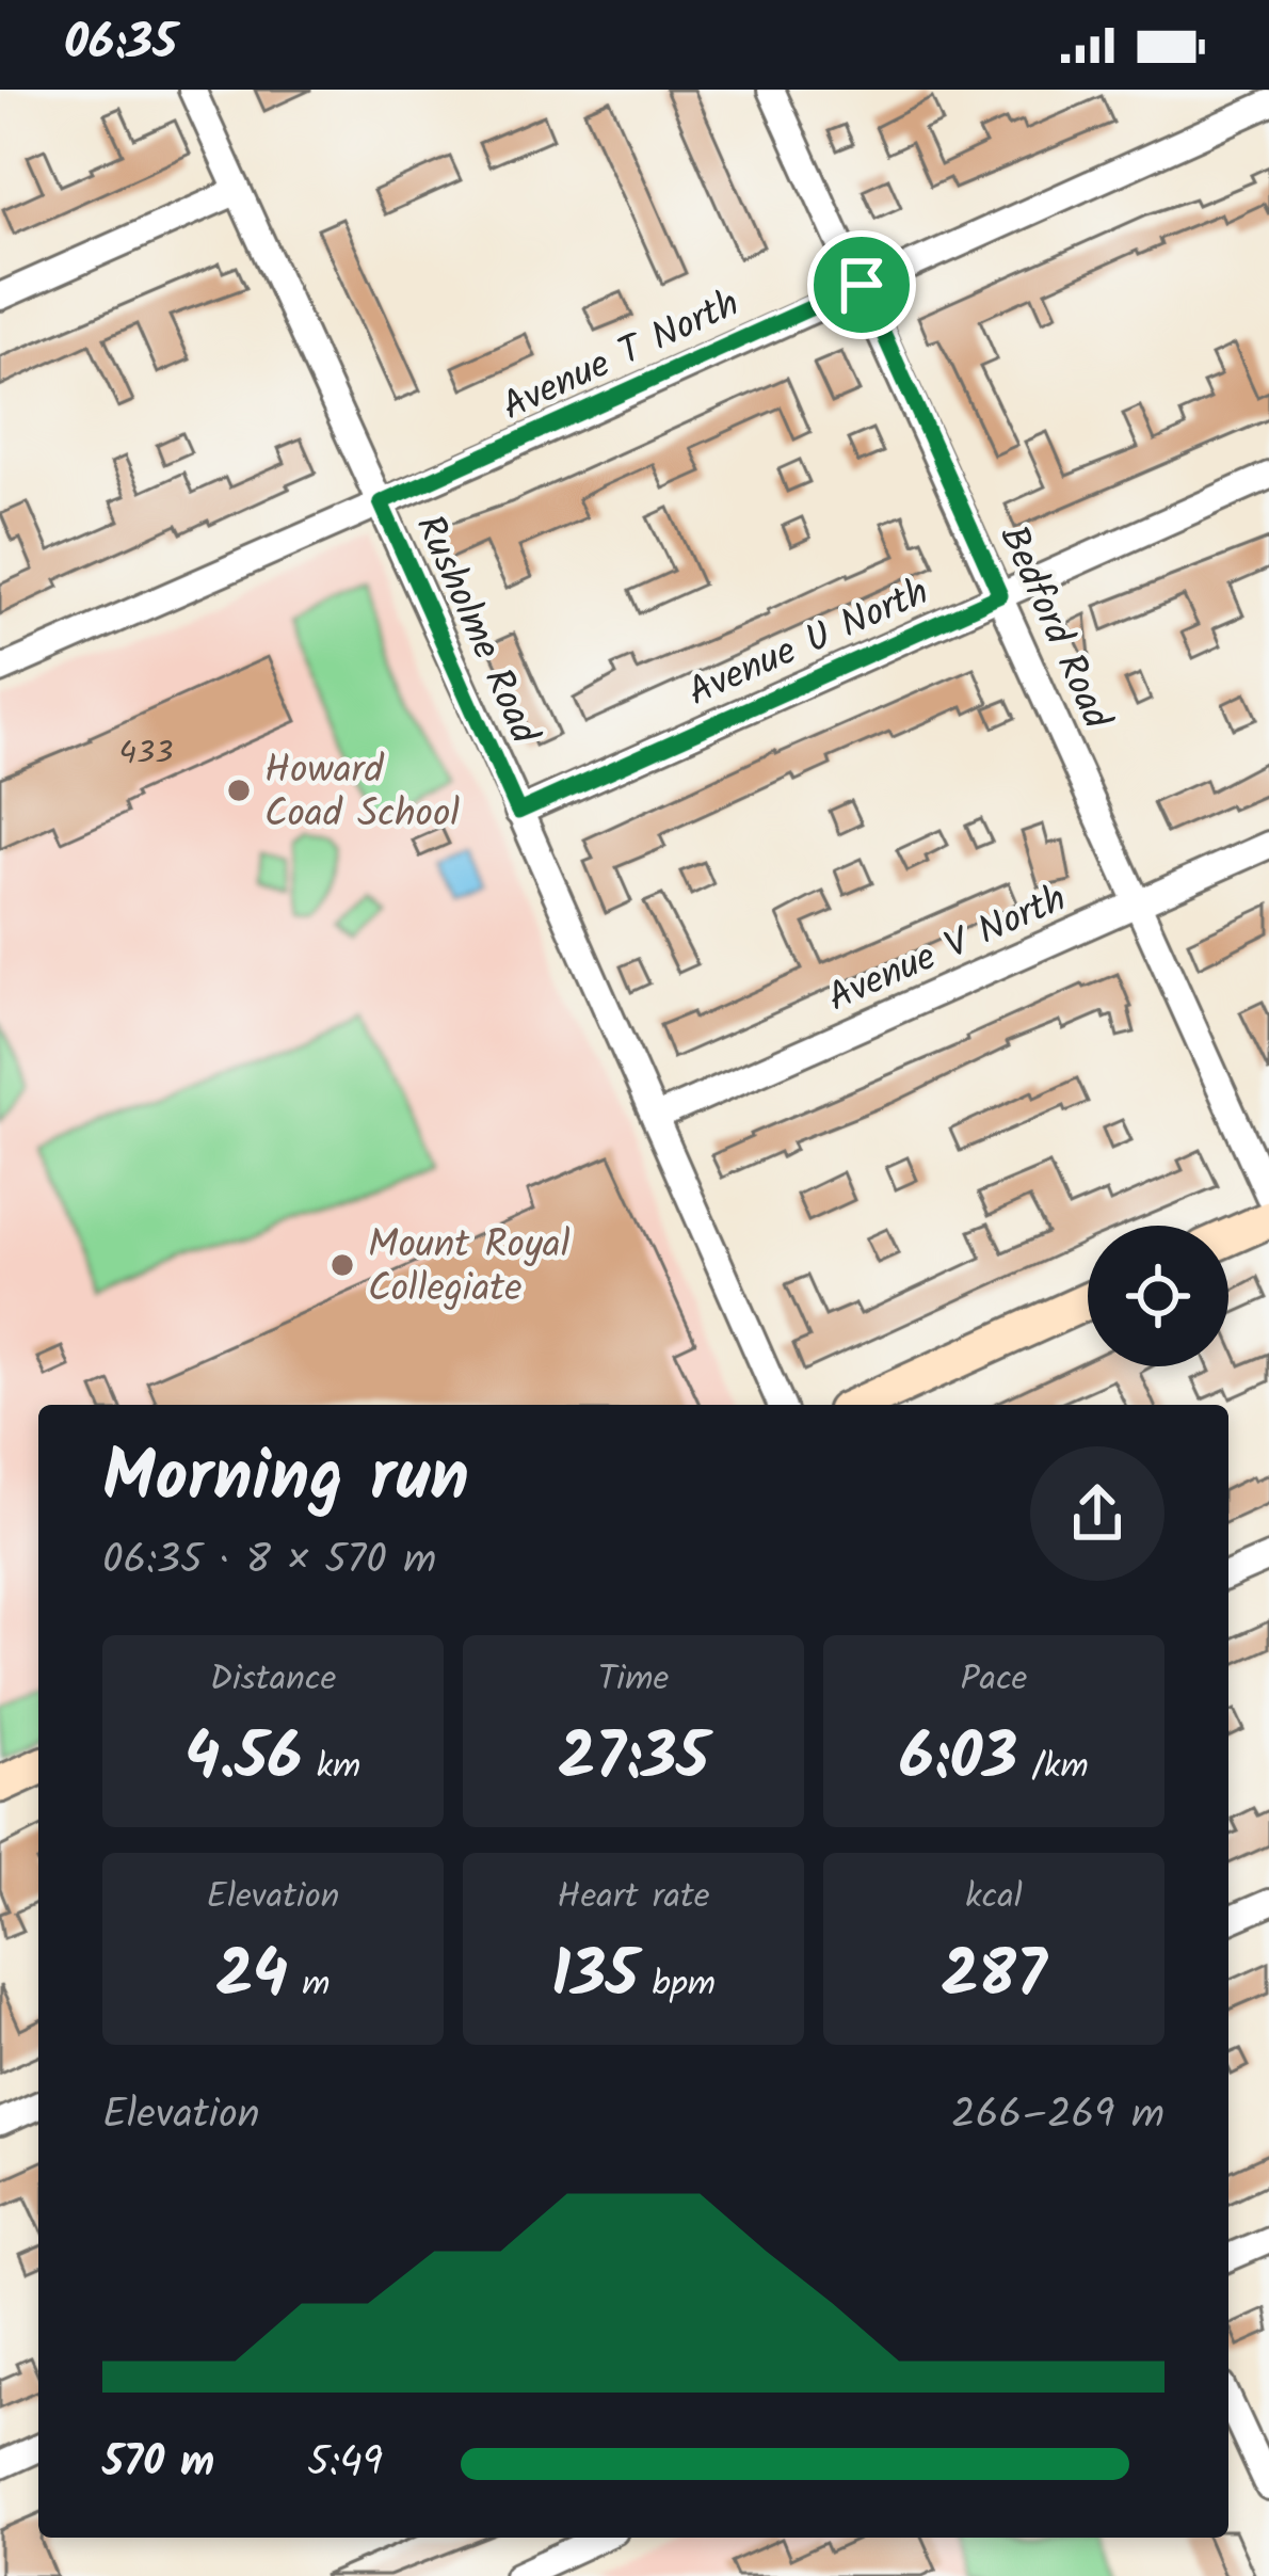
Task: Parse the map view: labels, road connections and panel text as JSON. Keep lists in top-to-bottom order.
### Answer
{
  "streets": {
    "street": [
      "Avenue T North",
      "Bedford Road",
      "Rusholme Road",
      "Avenue U North",
      "Avenue V North"
    ]
  },
  "crossings": [
    ["Avenue T North", "Bedford Road"],
    ["Avenue T North", "Rusholme Road"],
    ["Bedford Road", "Avenue U North"],
    ["Bedford Road", "Avenue V North"],
    ["Rusholme Road", "Avenue U North"],
    ["Rusholme Road", "Avenue V North"]
  ],
  "places": ["Howard Coad School", "Mount Royal Collegiate"],
  "house_numbers": ["433"],
  "page": {
    "status": "06:35",
    "heading": ["Morning run", "06:35 · 8 × 570 m"],
    "stats": [
      ["Distance", "4.56 km"],
      ["Time", "27:35"],
      ["Pace", "6:03 /km"],
      ["Elevation", "24 m"],
      ["Heart rate", "135 bpm"],
      ["kcal", "287"]
    ],
    "chart": ["Elevation", "266–269 m"],
    "list": [
      {
        "name": "570 m",
        "note": "5:49"
      }
    ]
  }
}
